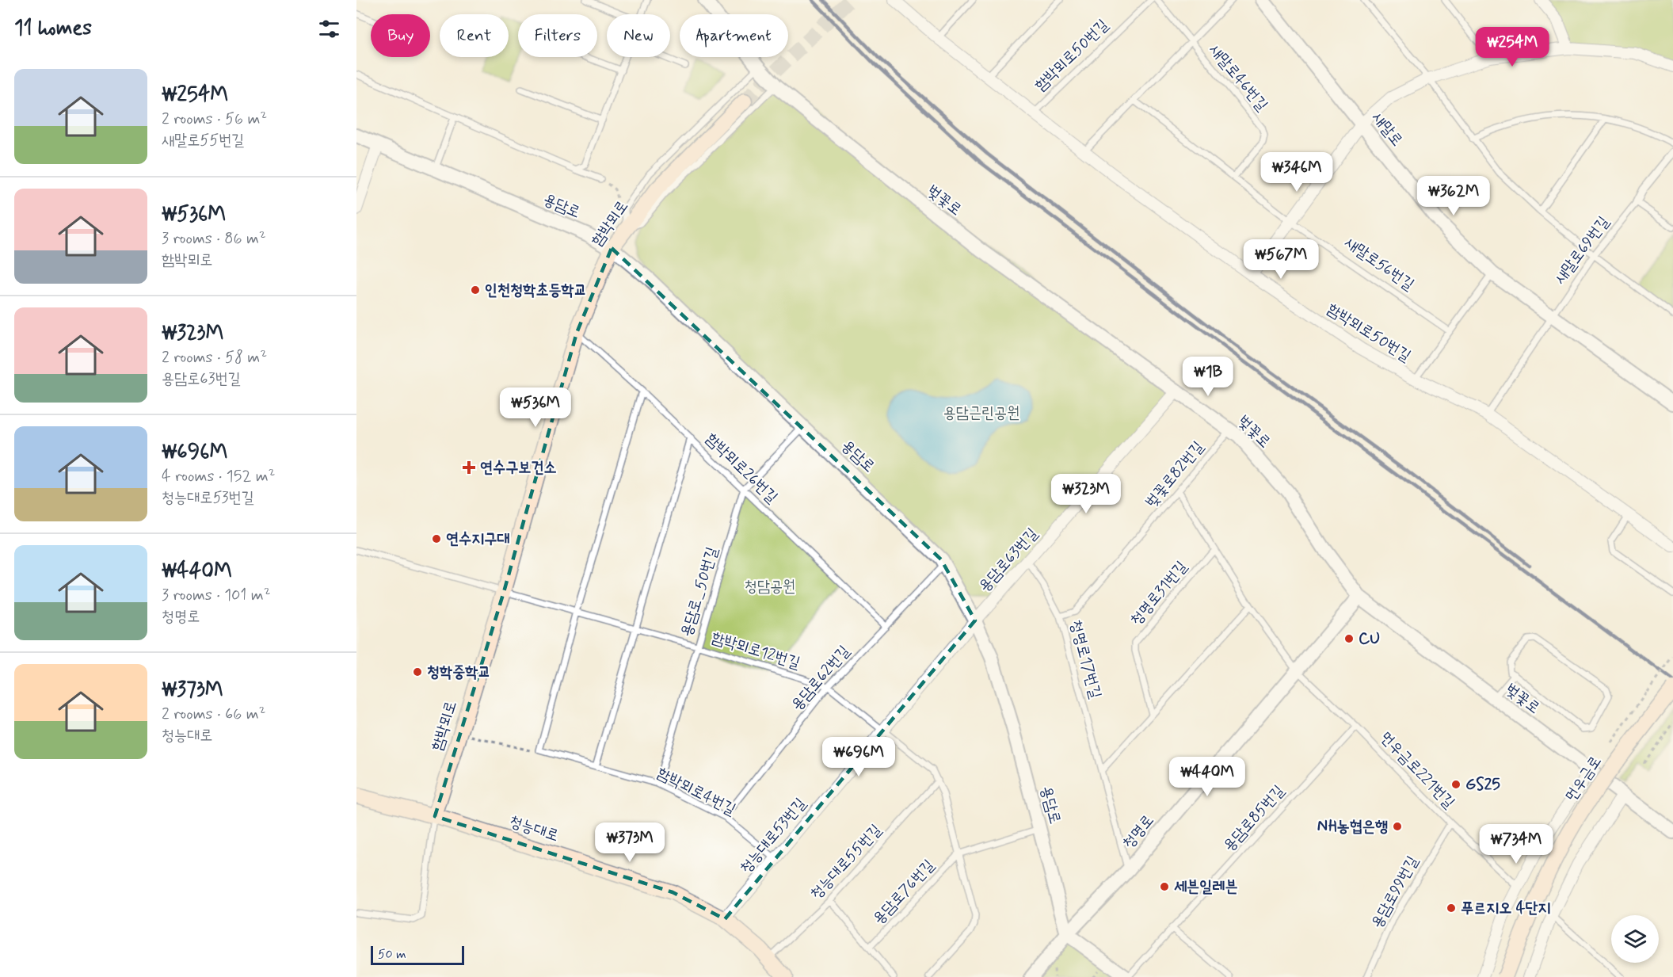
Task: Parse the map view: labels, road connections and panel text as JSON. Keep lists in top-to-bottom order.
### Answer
{
  "streets": {
    "main road": ["함박뫼로", "먼우금로", "청능대로"],
    "street": [
      "함박뫼로50번길",
      "새말로",
      "벚꽃로",
      "용담로",
      "새말로69번길",
      "용담로63번길",
      "청명로",
      "청능대로53번길"
    ],
    "lane": [
      "새말로46번길",
      "새말로56번길",
      "함박뫼로26번길",
      "벚꽃로82번길",
      "용담로_50번길",
      "청명로31번길",
      "함박뫼로12번길",
      "청명로17번길",
      "용담로62번길",
      "먼우금로221번길",
      "함박뫼로4번길",
      "용담로85번길",
      "청능대로55번길",
      "용담로76번길",
      "용담로99번길"
    ]
  },
  "crossings": [
    ["함박뫼로50번길", "새말로46번길"],
    ["새말로", "새말로69번길"],
    ["벚꽃로", "벚꽃로82번길"],
    ["벚꽃로", "용담로63번길"],
    ["벚꽃로", "먼우금로"],
    ["벚꽃로", "청명로"],
    ["용담로", "함박뫼로"],
    ["용담로", "용담로63번길"],
    ["용담로", "용담로_50번길"],
    ["용담로", "용담로62번길"],
    ["용담로", "청명로"],
    ["용담로", "청능대로53번길"],
    ["용담로", "용담로76번길"],
    ["함박뫼로", "함박뫼로26번길"],
    ["함박뫼로", "함박뫼로12번길"],
    ["함박뫼로", "청능대로"],
    ["함박뫼로26번길", "용담로_50번길"],
    ["함박뫼로26번길", "용담로62번길"],
    ["벚꽃로82번길", "청명로17번길"],
    ["용담로63번길", "청명로17번길"],
    ["용담로63번길", "청능대로53번길"],
    ["용담로_50번길", "함박뫼로12번길"],
    ["용담로_50번길", "함박뫼로4번길"],
    ["함박뫼로12번길", "용담로62번길"],
    ["함박뫼로12번길", "청능대로53번길"],
    ["청명로17번길", "청명로"],
    ["용담로62번길", "함박뫼로4번길"],
    ["먼우금로221번길", "먼우금로"],
    ["먼우금로221번길", "용담로85번길"],
    ["먼우금로221번길", "청명로"],
    ["먼우금로221번길", "용담로99번길"],
    ["함박뫼로4번길", "청능대로53번길"],
    ["청능대로", "청능대로53번길"],
    ["청능대로", "청능대로55번길"]
  ],
  "parks": ["용담근린공원", "청담공원"],
  "places": {
    "other": [
      "인천청학초등학교",
      "연수지구대",
      "CU",
      "청학중학교",
      "GS25",
      "NH농협은행",
      "세븐일레븐",
      "푸르지오 4단지"
    ],
    "health": ["연수구보건소"]
  },
  "scale_bar": "50 m",
  "page": {
    "heading": "11 homes",
    "chip": [
      "Buy",
      "Rent",
      "Filters",
      "New",
      "Apartment"
    ],
    "price": [
      "₩254M",
      "₩346M",
      "₩362M",
      "₩567M",
      "₩1B",
      "₩536M",
      "₩323M",
      "₩696M",
      "₩440M",
      "₩373M",
      "₩734M"
    ],
    "list": [
      {
        "name": "₩254M",
        "note": "2 rooms · 56 m² · 새말로55번길"
      },
      {
        "name": "₩536M",
        "note": "3 rooms · 86 m² · 함박뫼로"
      },
      {
        "name": "₩323M",
        "note": "2 rooms · 58 m² · 용담로63번길"
      },
      {
        "name": "₩696M",
        "note": "4 rooms · 152 m² · 청능대로53번길"
      },
      {
        "name": "₩440M",
        "note": "3 rooms · 101 m² · 청명로"
      },
      {
        "name": "₩373M",
        "note": "2 rooms · 66 m² · 청능대로"
      }
    ],
    "scale": "50 m"
  }
}
